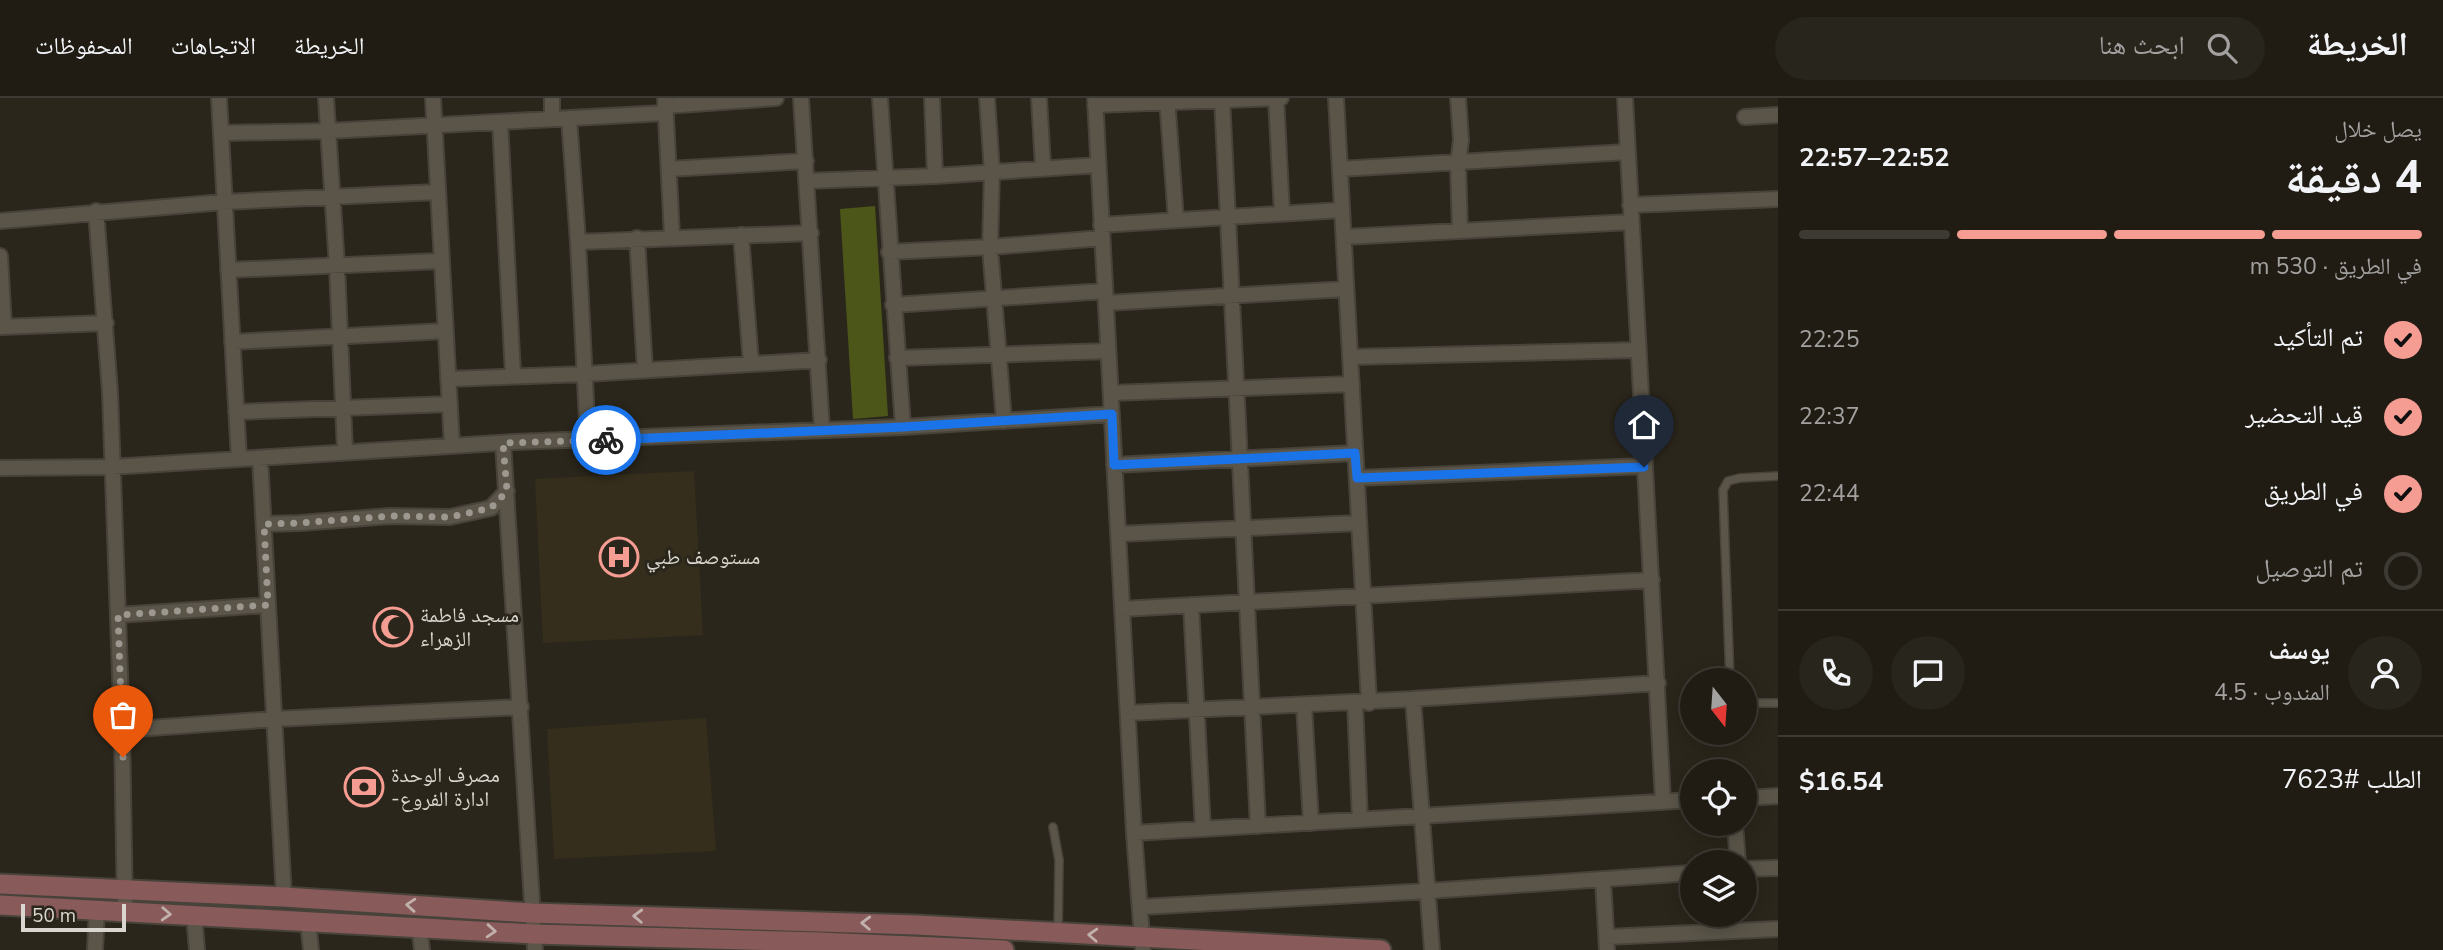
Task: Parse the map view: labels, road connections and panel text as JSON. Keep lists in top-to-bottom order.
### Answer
{
  "places": {
    "hospital": ["مستوصف طبي"],
    "mosque": ["مسجد فاطمة الزهراء"],
    "bank": ["مصرف الوحدة -ادارة الفروع"]
  },
  "scale_bar": "50 m",
  "north": "bottom",
  "page": {
    "header": "الخريطة",
    "search": "ابحث هنا",
    "nav": ["الخريطة", "الاتجاهات", "المحفوظات"],
    "heading": ["4 دقيقة", "يصل خلال", "22:52–22:57"],
    "panel": [
      "يوسف",
      "المندوب · 4.5",
      "الطلب #7623",
      "$16.54"
    ],
    "bar": "في الطريق · 530 m",
    "list": [
      ["تم التأكيد", "22:25"],
      ["قيد التحضير", "22:37"],
      ["في الطريق", "22:44"],
      "تم التوصيل"
    ],
    "scale": "50 m"
  }
}
